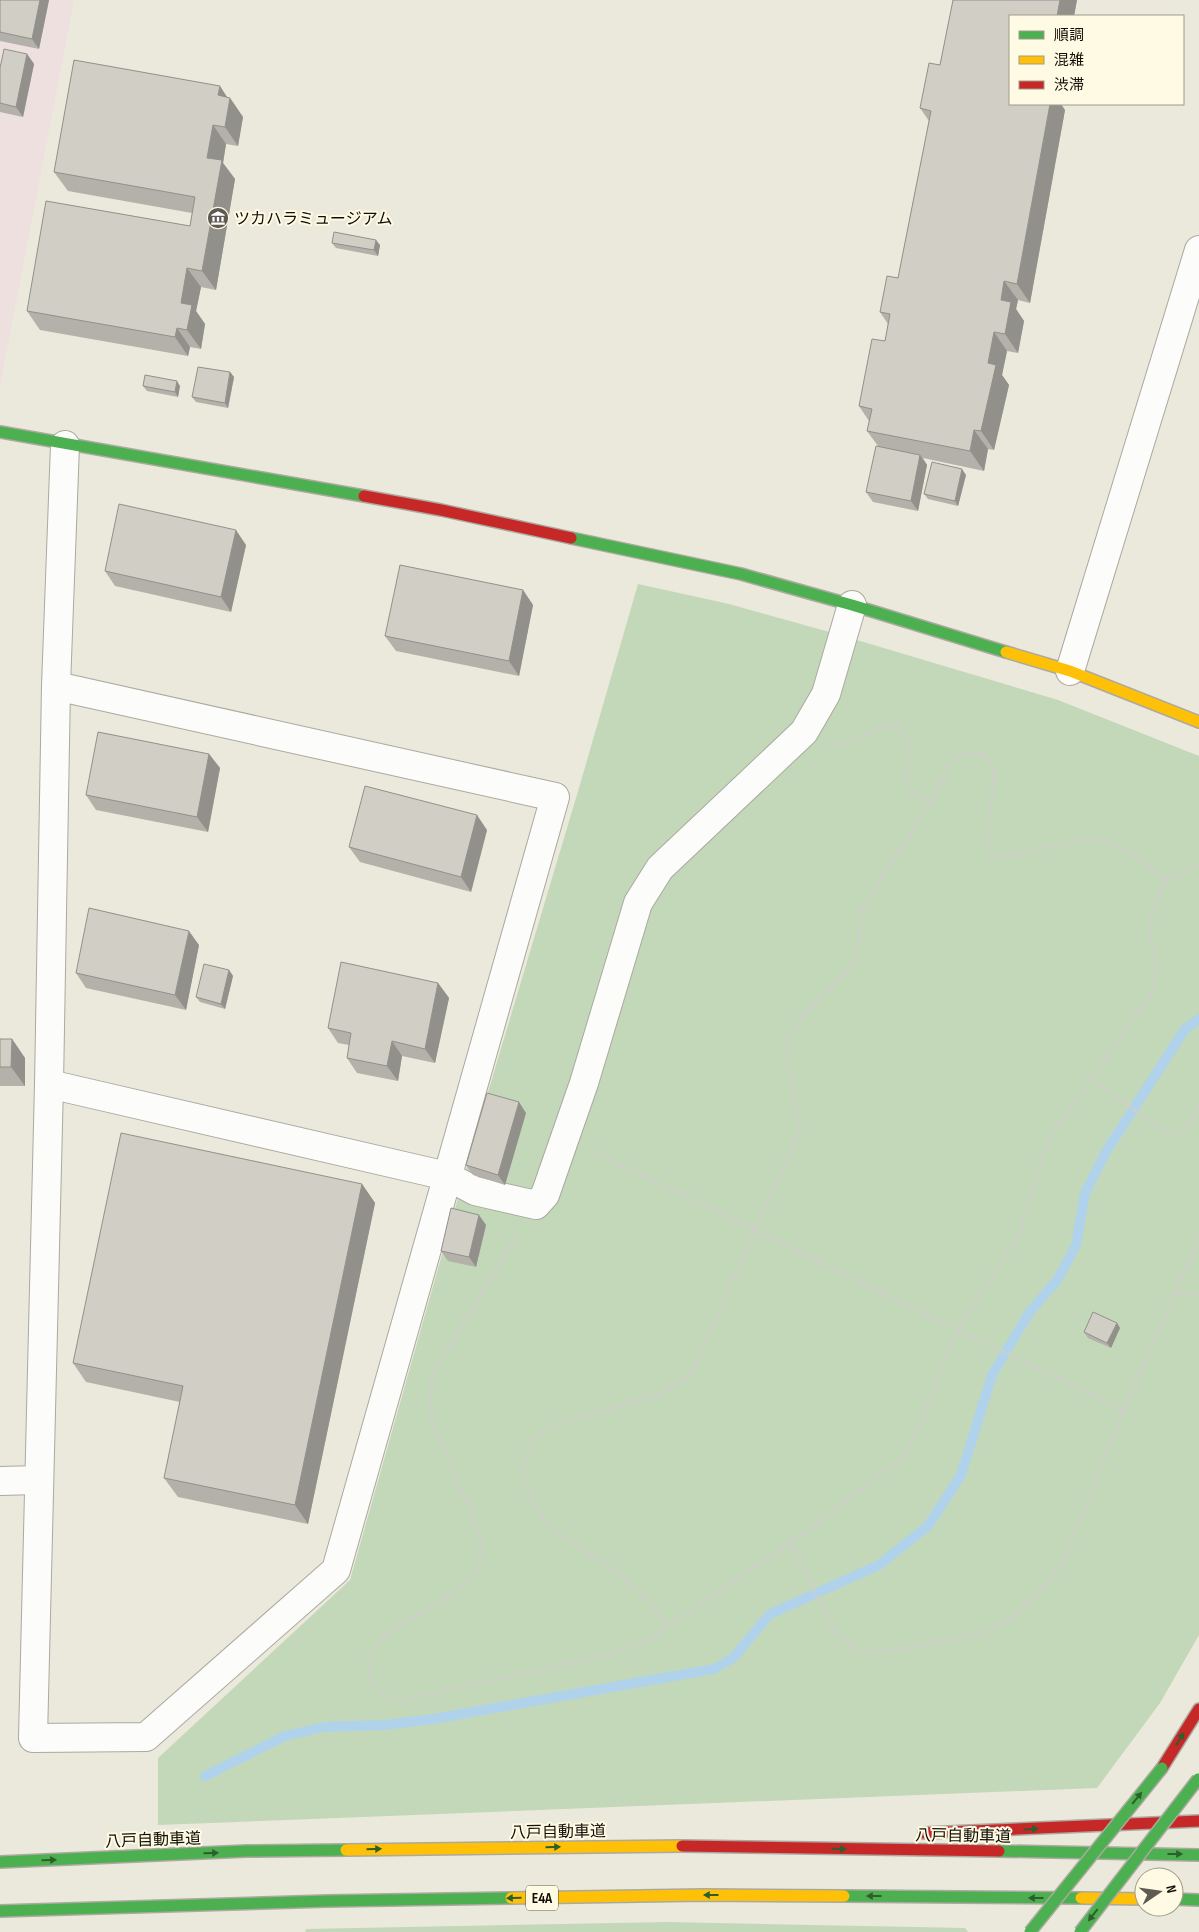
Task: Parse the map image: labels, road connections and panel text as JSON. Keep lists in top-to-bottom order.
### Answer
{
  "streets": {
    "main road": ["八戸自動車道", "E4A"]
  },
  "places": {
    "museum": ["ツカハラミュージアム"]
  },
  "legend": ["順調", "混雑", "渋滞"],
  "north": "right"
}
